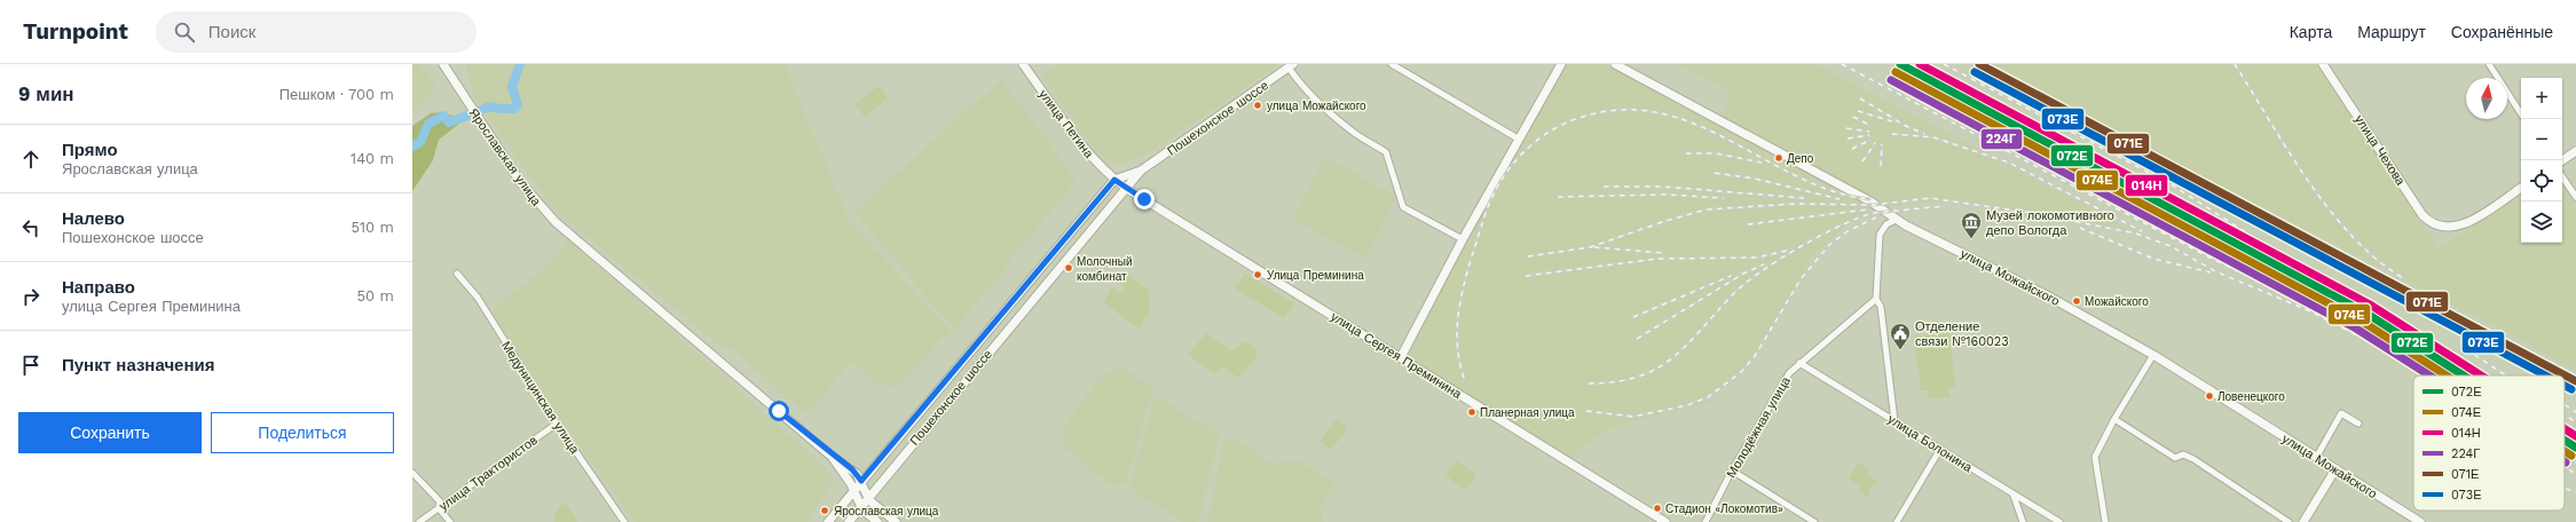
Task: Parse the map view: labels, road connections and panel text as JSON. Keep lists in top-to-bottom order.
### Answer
{
  "streets": {
    "street": [
      "Пошехонское шоссе",
      "улица Петина",
      "улица Чехова",
      "Ярославская улица",
      "улица Можайского",
      "улица Сергея Преминина",
      "Медуницинская улица",
      "Молодёжная улица",
      "улица Болонина",
      "улица Трактористов"
    ]
  },
  "crossings": [
    ["Пошехонское шоссе", "улица Петина"],
    ["Пошехонское шоссе", "Ярославская улица"],
    ["Пошехонское шоссе", "улица Сергея Преминина"],
    ["Медуницинская улица", "улица Трактористов"],
    ["Молодёжная улица", "улица Болонина"]
  ],
  "places": {
    "other": [
      "улица Можайского",
      "Депо",
      "Молочный комбинат",
      "Улица Преминина",
      "Можайского",
      "Ловенецкого",
      "Планерная улица",
      "Стадион «Локомотив»",
      "Ярославская улица"
    ],
    "museum": ["Музей локомотивного депо Вологда"],
    "public building": ["Отделение связи №160023"]
  },
  "lines": [
    "transit line 072Е",
    "transit line 014Н",
    "transit line 071Е",
    "transit line 074Е",
    "transit line 073Е",
    "transit line 224Г"
  ],
  "legend": [
    "072Е",
    "074Е",
    "014Н",
    "224Г",
    "071Е",
    "073Е"
  ],
  "north": "top",
  "page": {
    "header": "Turnpoint",
    "search": "Поиск",
    "nav": ["Карта", "Маршрут", "Сохранённые"],
    "heading": ["9 мин", "Пешком · 700 m"],
    "map_buttons": ["+", "−"],
    "list": [
      ["Прямо", "Ярославская улица", "140 m"],
      ["Налево", "Пошехонское шоссе", "510 m"],
      ["Направо", "улица Сергея Преминина", "50 m"],
      "Пункт назначения"
    ],
    "buttons": ["Сохранить", "Поделиться"]
  }
}
